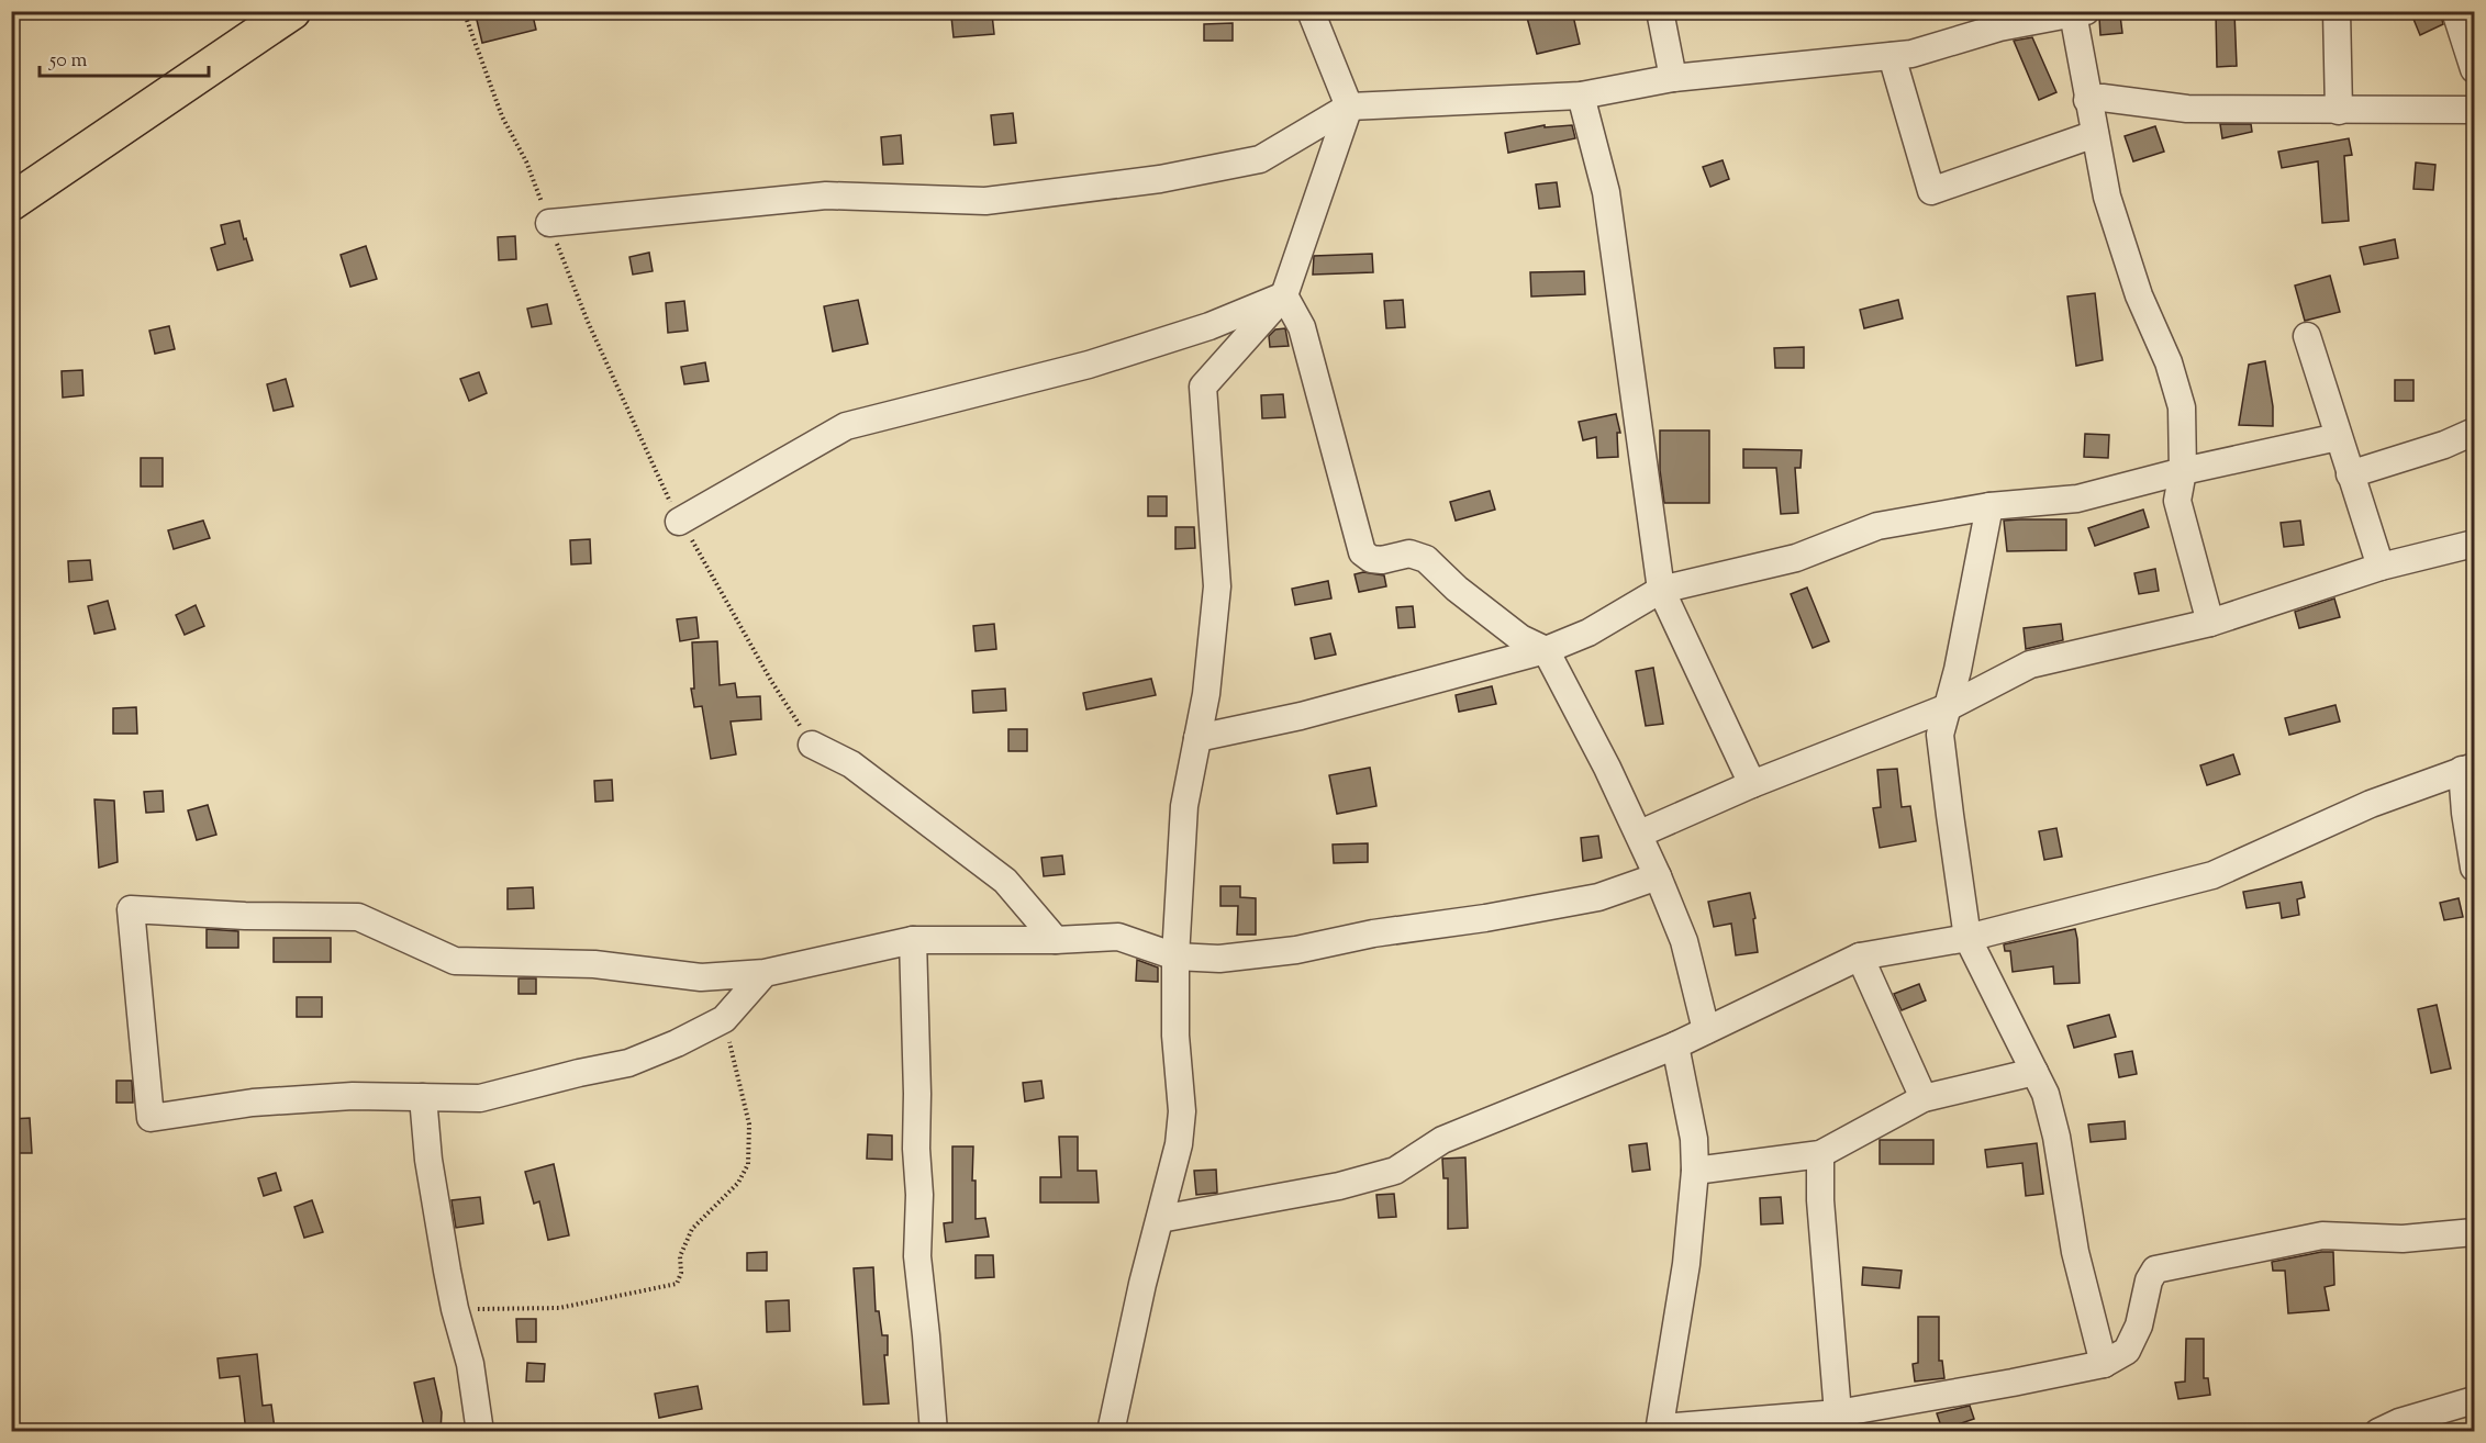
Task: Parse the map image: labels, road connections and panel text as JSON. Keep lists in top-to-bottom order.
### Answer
{
  "scale_bar": "50 m"
}
